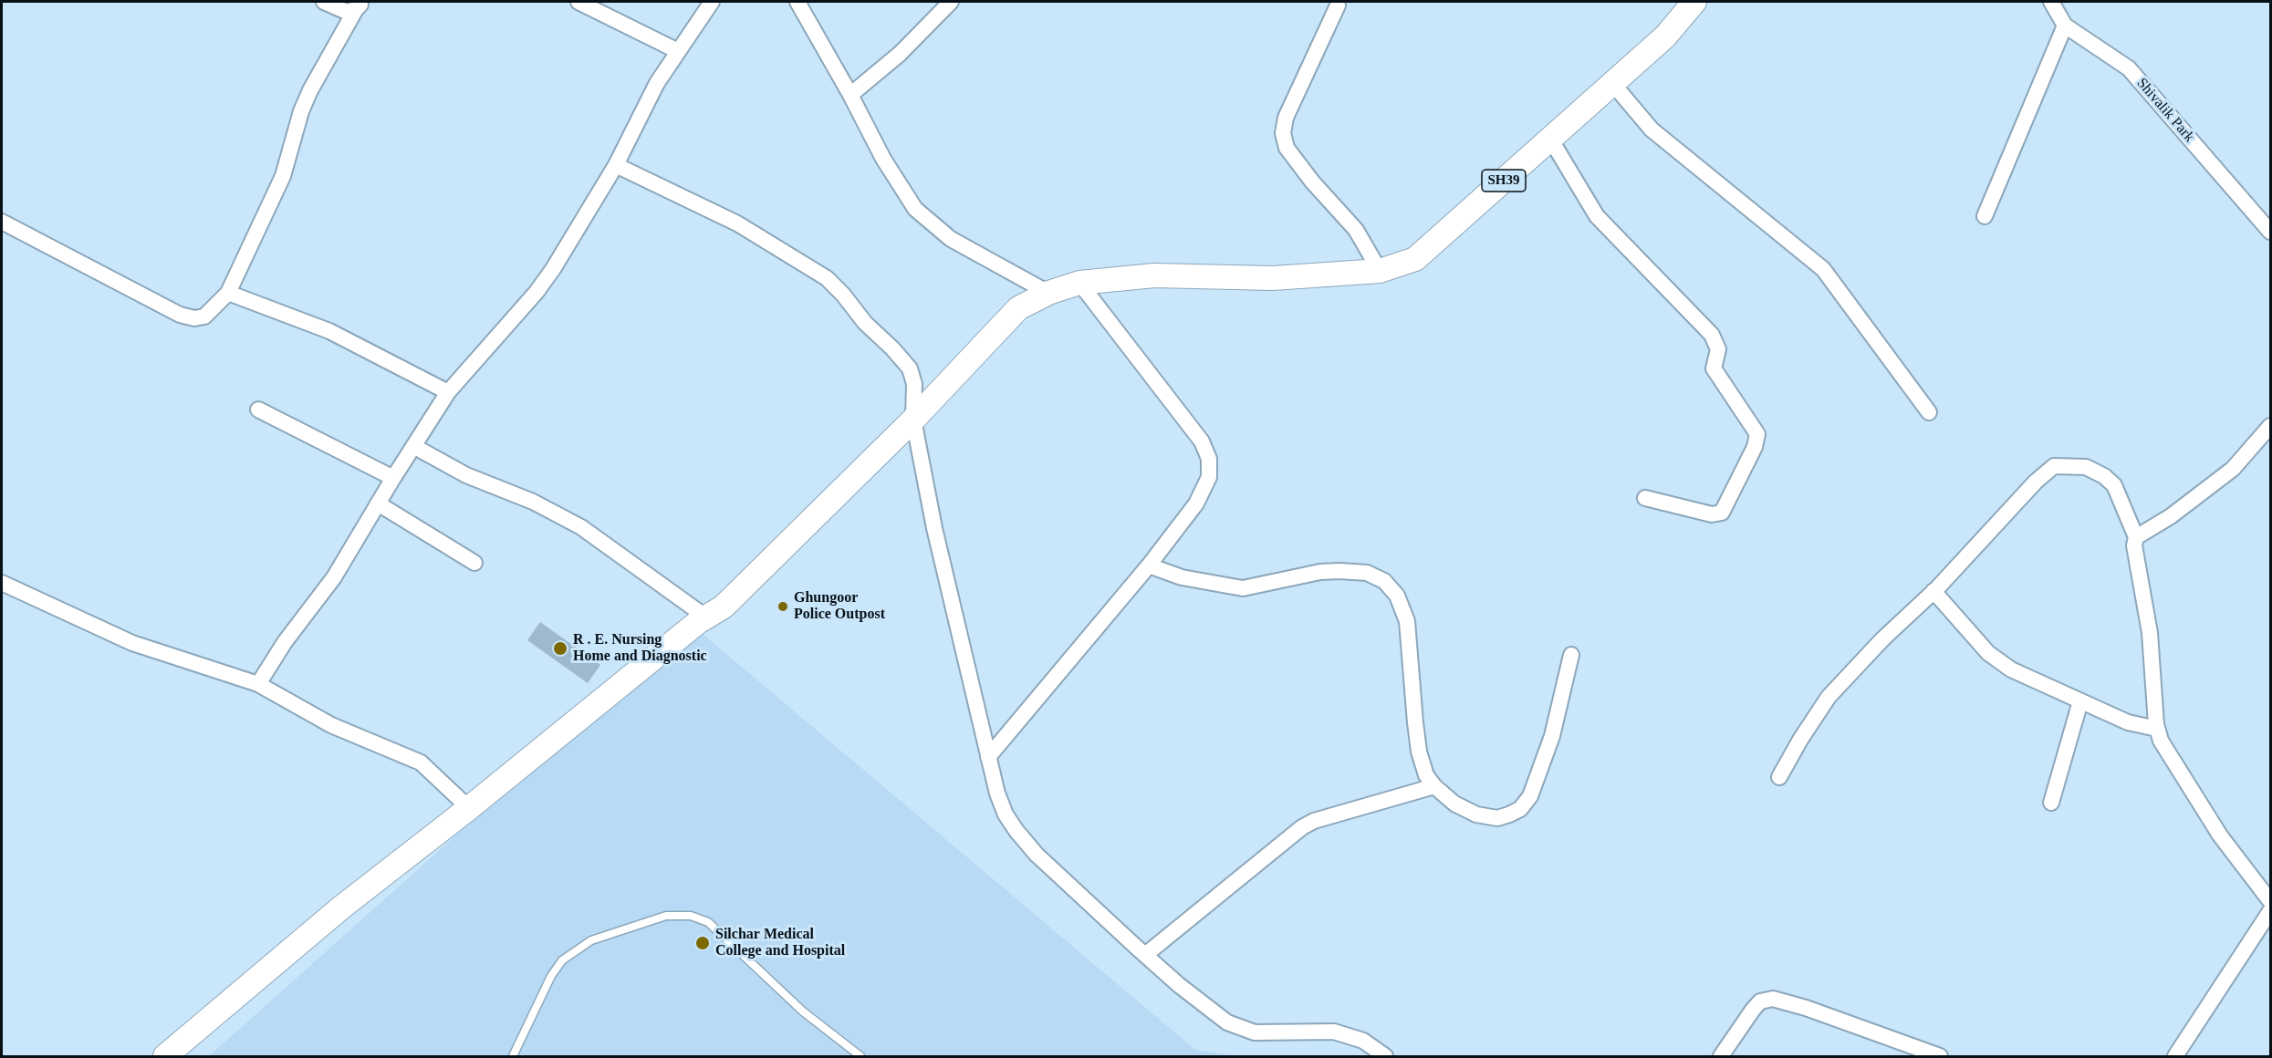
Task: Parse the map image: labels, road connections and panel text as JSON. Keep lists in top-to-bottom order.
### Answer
{
  "streets": {
    "main road": ["SH39"],
    "street": ["Shivalik Park"]
  },
  "places": ["Ghungoor Police Outpost", "R . E. Nursing Home and Diagnostic", "Silchar Medical College and Hospital"]
}
